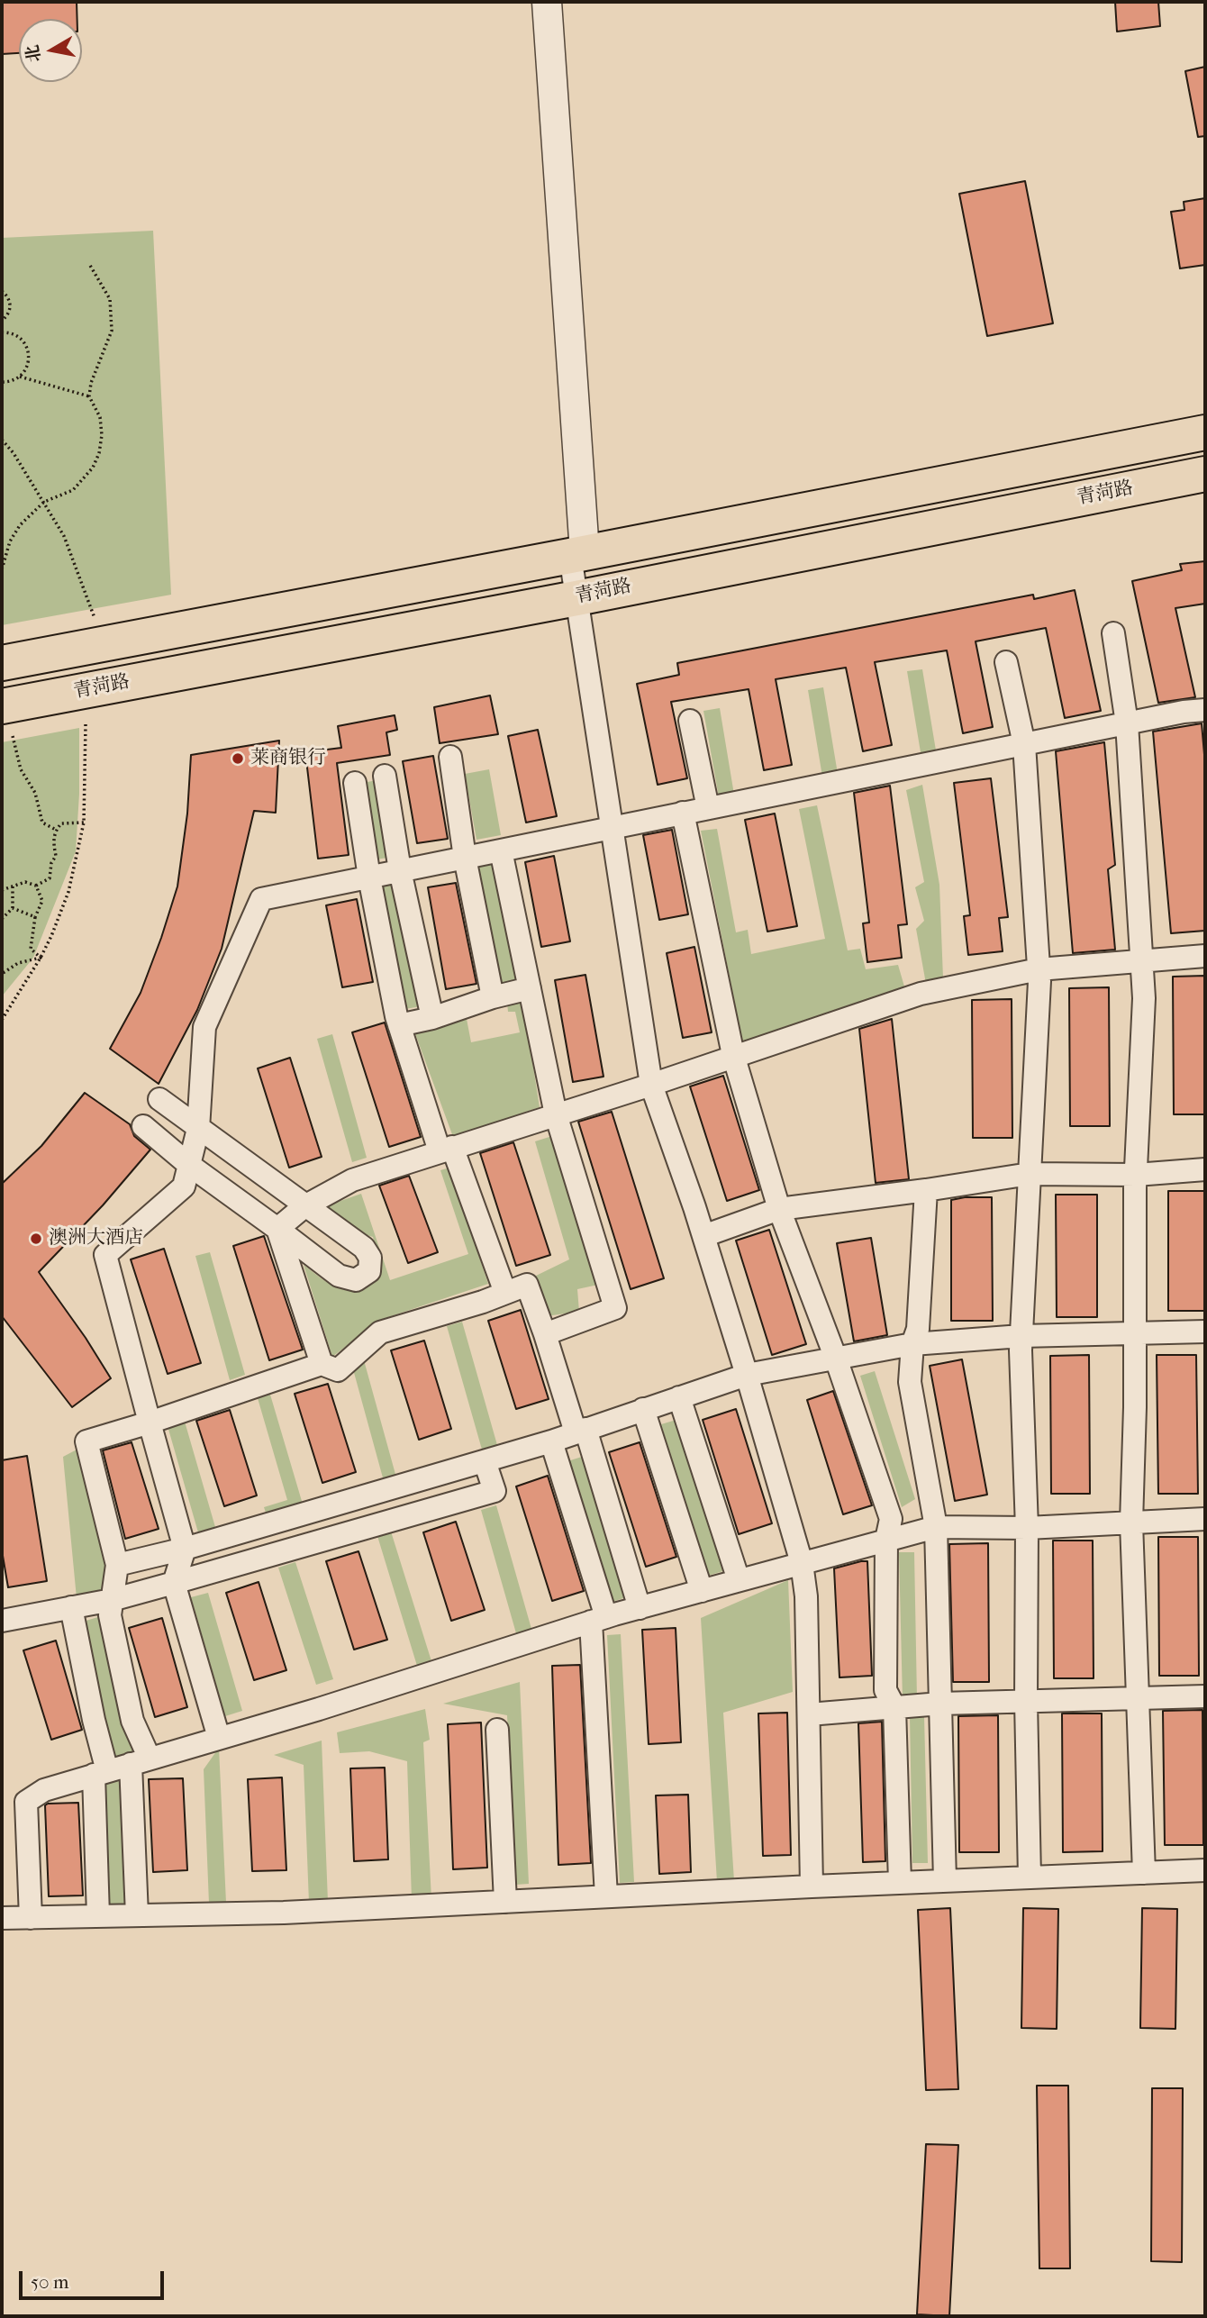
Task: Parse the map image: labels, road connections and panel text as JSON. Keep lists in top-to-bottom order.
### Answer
{
  "streets": {
    "main road": ["青菏路"]
  },
  "places": ["莱商银行", "澳洲大酒店"],
  "scale_bar": "50 m",
  "north": "left"
}
